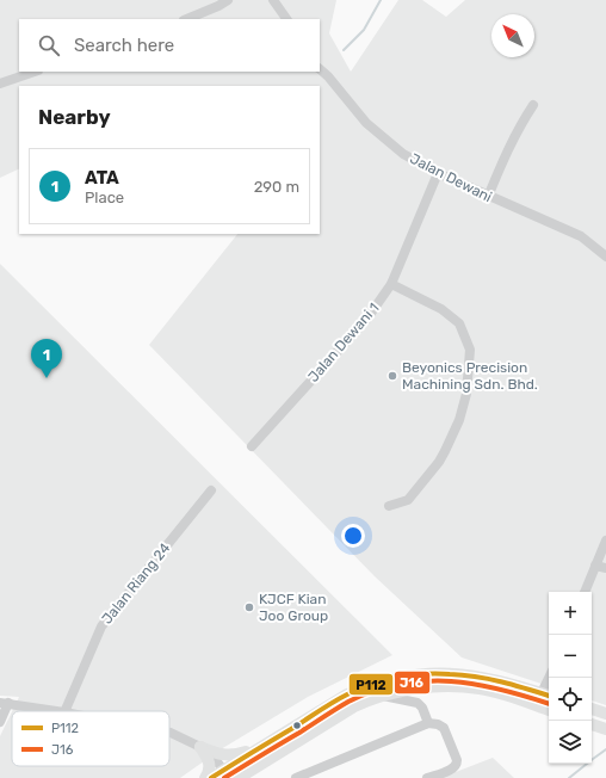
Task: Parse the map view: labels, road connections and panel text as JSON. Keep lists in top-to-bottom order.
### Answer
{
  "streets": {
    "street": ["Jalan Dewani", "Jalan Dewani 1", "Jalan Riang 24"]
  },
  "crossings": [
    ["Jalan Dewani", "Jalan Dewani 1"]
  ],
  "places": ["Beyonics Precision Machining Sdn. Bhd.", "KJCF Kian Joo Group"],
  "lines": ["transit line P112", "transit line J16"],
  "legend": ["P112", "J16"],
  "north": "top left",
  "page": {
    "search": "Search here",
    "heading": "Nearby",
    "list": [
      {
        "mark": "1",
        "name": "ATA",
        "note": "Place",
        "value": "290 m"
      }
    ],
    "pins": "1",
    "map_buttons": ["+", "−"]
  }
}
